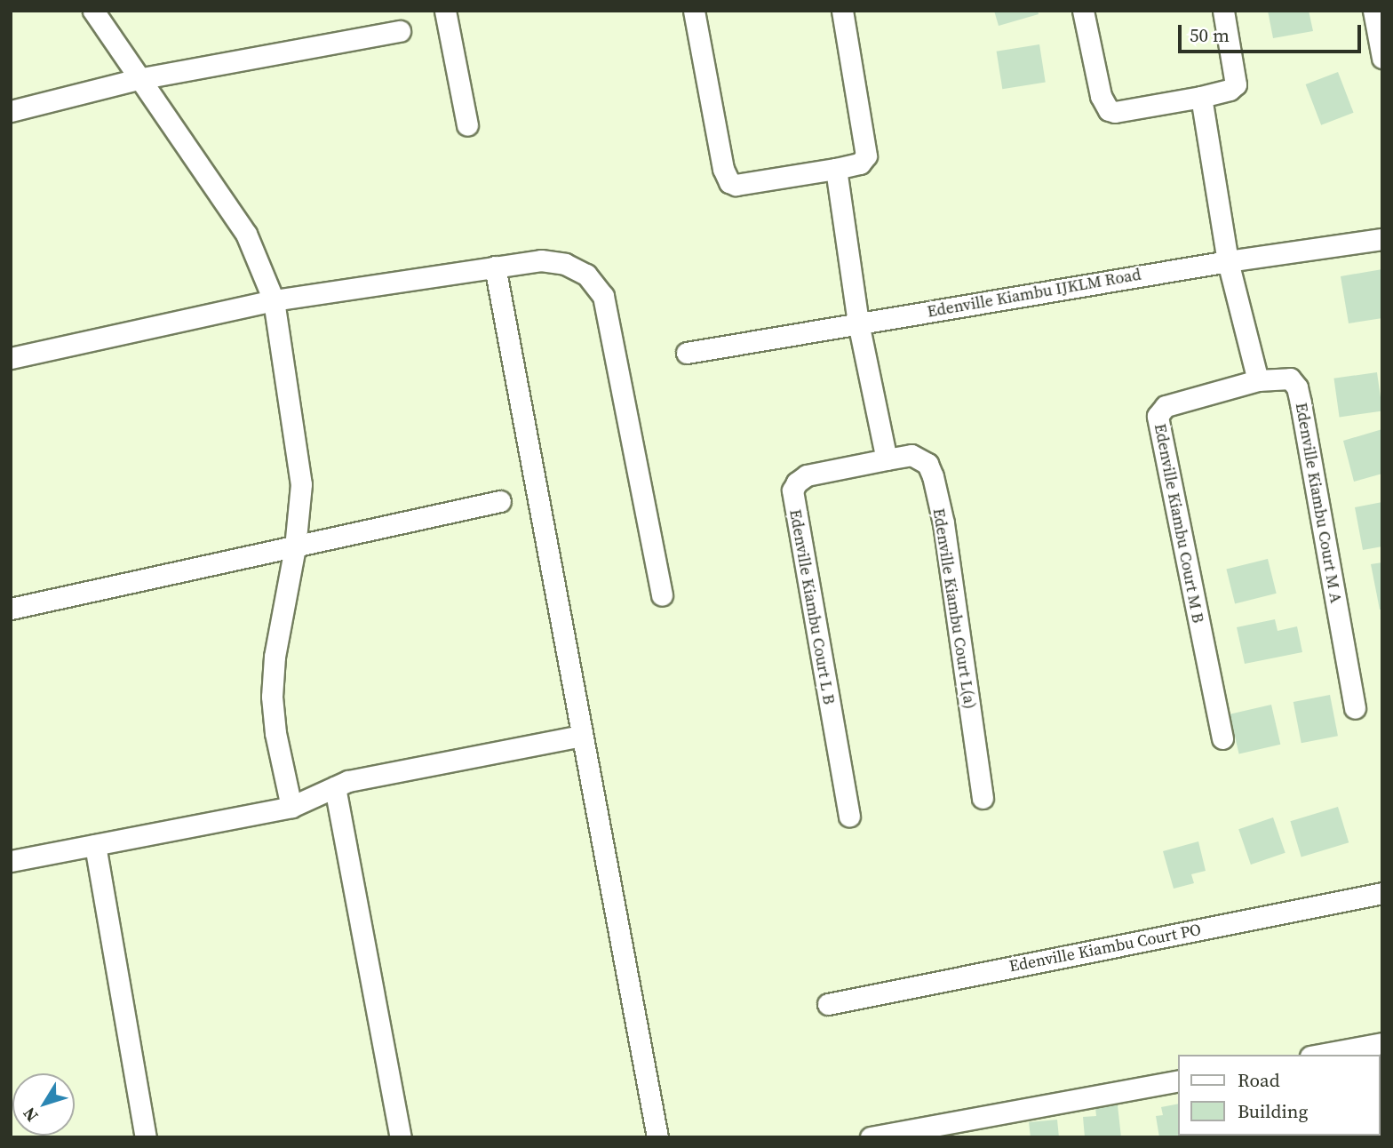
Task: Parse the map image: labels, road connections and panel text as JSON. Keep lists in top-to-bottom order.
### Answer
{
  "streets": {
    "street": [
      "Edenville Kiambu IJKLM Road",
      "Edenville Kiambu Court M A",
      "Edenville Kiambu Court M B",
      "Edenville Kiambu Court L B",
      "Edenville Kiambu Court L(a)",
      "Edenville Kiambu Court PO"
    ]
  },
  "crossings": [
    ["Edenville Kiambu Court M A", "Edenville Kiambu Court M B"],
    ["Edenville Kiambu Court L B", "Edenville Kiambu Court L(a)"]
  ],
  "legend": ["Road", "Building"],
  "scale_bar": "50 m",
  "north": "bottom left"
}
